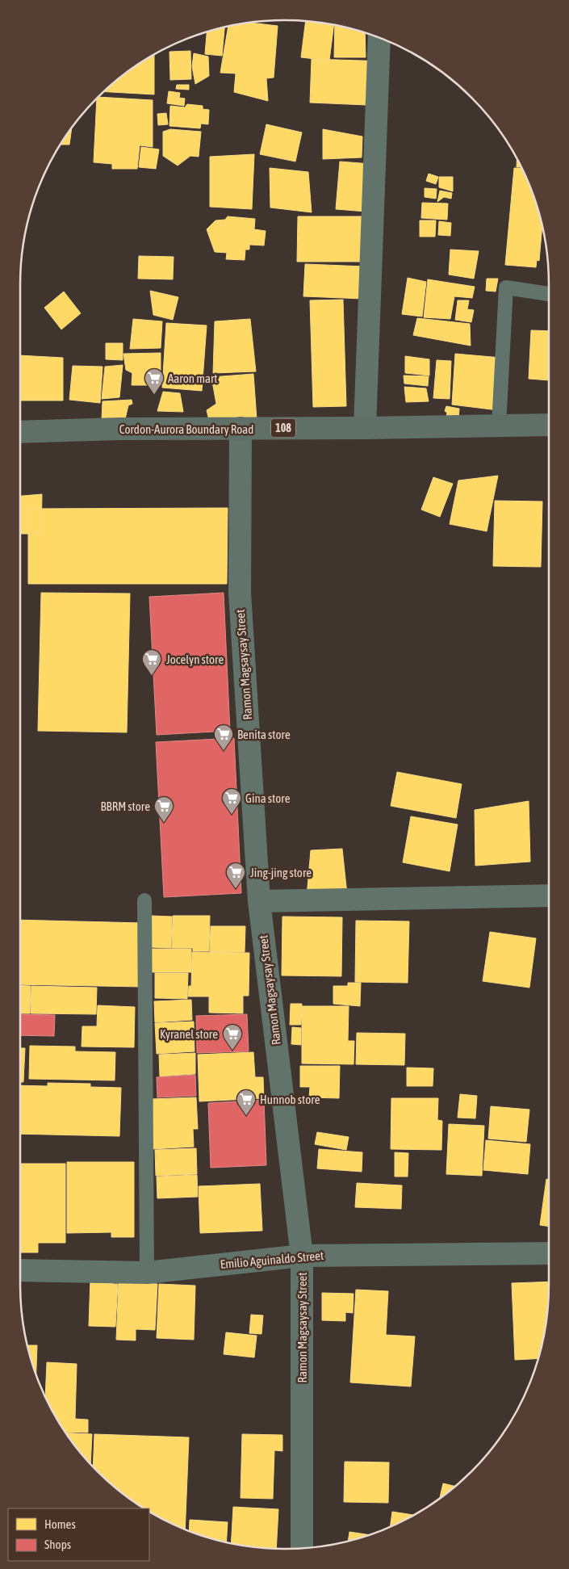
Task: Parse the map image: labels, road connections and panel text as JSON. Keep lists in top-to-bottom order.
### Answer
{
  "streets": {
    "main road": ["108", "Cordon-Aurora Boundary Road"],
    "street": ["Ramon Magsaysay Street", "Emilio Aguinaldo Street"]
  },
  "crossings": [
    ["Cordon-Aurora Boundary Road", "Ramon Magsaysay Street"],
    ["Ramon Magsaysay Street", "Emilio Aguinaldo Street"]
  ],
  "places": {
    "supermarket": [
      "Aaron mart",
      "Jocelyn store",
      "Benita store",
      "Gina store",
      "BBRM store",
      "Jing-jing store",
      "Kyranel store",
      "Hunnob store"
    ]
  },
  "legend": ["Homes", "Shops"]
}
